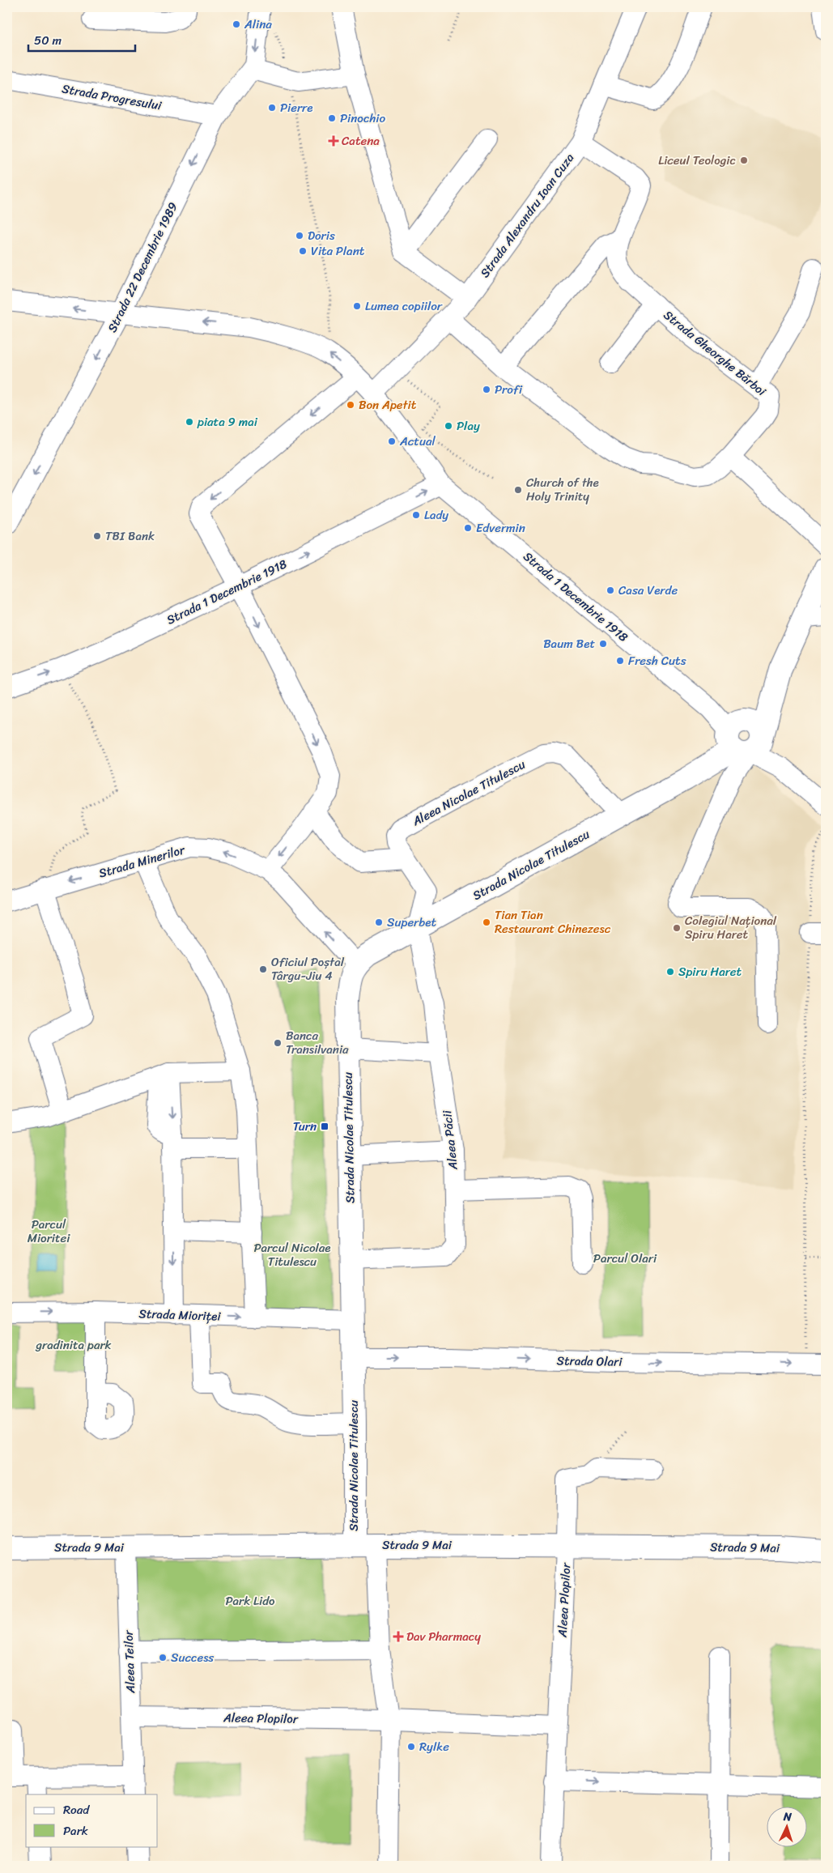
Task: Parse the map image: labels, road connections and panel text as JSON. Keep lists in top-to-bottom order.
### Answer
{
  "streets": {
    "main road": ["Strada Nicolae Titulescu", "Strada 9 Mai"],
    "street": [
      "Strada Progresului",
      "Strada Alexandru Ioan Cuza",
      "Strada 22 Decembrie 1989",
      "Strada Gheorghe Bărboi",
      "Strada 1 Decembrie 1918",
      "Aleea Nicolae Titulescu",
      "Strada Minerilor",
      "Aleea Păcii",
      "Strada Mioriței",
      "Strada Olari",
      "Aleea Plopilor",
      "Aleea Teilor"
    ]
  },
  "crossings": [
    ["Strada Progresului", "Strada 22 Decembrie 1989"],
    ["Strada Alexandru Ioan Cuza", "Strada Gheorghe Bărboi"],
    ["Strada Alexandru Ioan Cuza", "Strada 1 Decembrie 1918"],
    ["Strada 1 Decembrie 1918", "Strada Nicolae Titulescu"],
    ["Aleea Nicolae Titulescu", "Strada Nicolae Titulescu"],
    ["Aleea Nicolae Titulescu", "Aleea Păcii"],
    ["Strada Minerilor", "Strada Nicolae Titulescu"],
    ["Strada Nicolae Titulescu", "Aleea Păcii"],
    ["Strada Nicolae Titulescu", "Strada Mioriței"],
    ["Strada Nicolae Titulescu", "Strada Olari"],
    ["Strada Nicolae Titulescu", "Strada 9 Mai"],
    ["Strada 9 Mai", "Aleea Plopilor"],
    ["Strada 9 Mai", "Aleea Teilor"],
    ["Aleea Plopilor", "Aleea Teilor"]
  ],
  "one_way": ["Strada 22 Decembrie 1989", "Strada Minerilor", "Strada Olari"],
  "parks": [
    "Parcul Mioritei",
    "Parcul Nicolae Titulescu",
    "Parcul Olari",
    "gradinita park",
    "Park Lido"
  ],
  "places": {
    "other": [
      "Alina",
      "Pierre",
      "Pinochio",
      "Liceul Teologic",
      "Doris",
      "Vita Plant",
      "Lumea copiilor",
      "Profi",
      "Bon Apetit",
      "piata 9 mai",
      "Play",
      "Actual",
      "Church of the Holy Trinity",
      "Lady",
      "Edvermin",
      "TBI Bank",
      "Casa Verde",
      "Baum Bet",
      "Fresh Cuts",
      "Superbet",
      "Tian Tian Restaurant Chinezesc",
      "Colegiul Național Spiru Haret",
      "Oficiul Poștal Târgu-Jiu 4",
      "Spiru Haret",
      "Banca Transilvania",
      "Success",
      "Rylke"
    ],
    "health": ["Catena", "Dav Pharmacy"],
    "transit": ["Turn"]
  },
  "legend": ["Road", "Park"],
  "scale_bar": "50 m",
  "north": "top"
}
